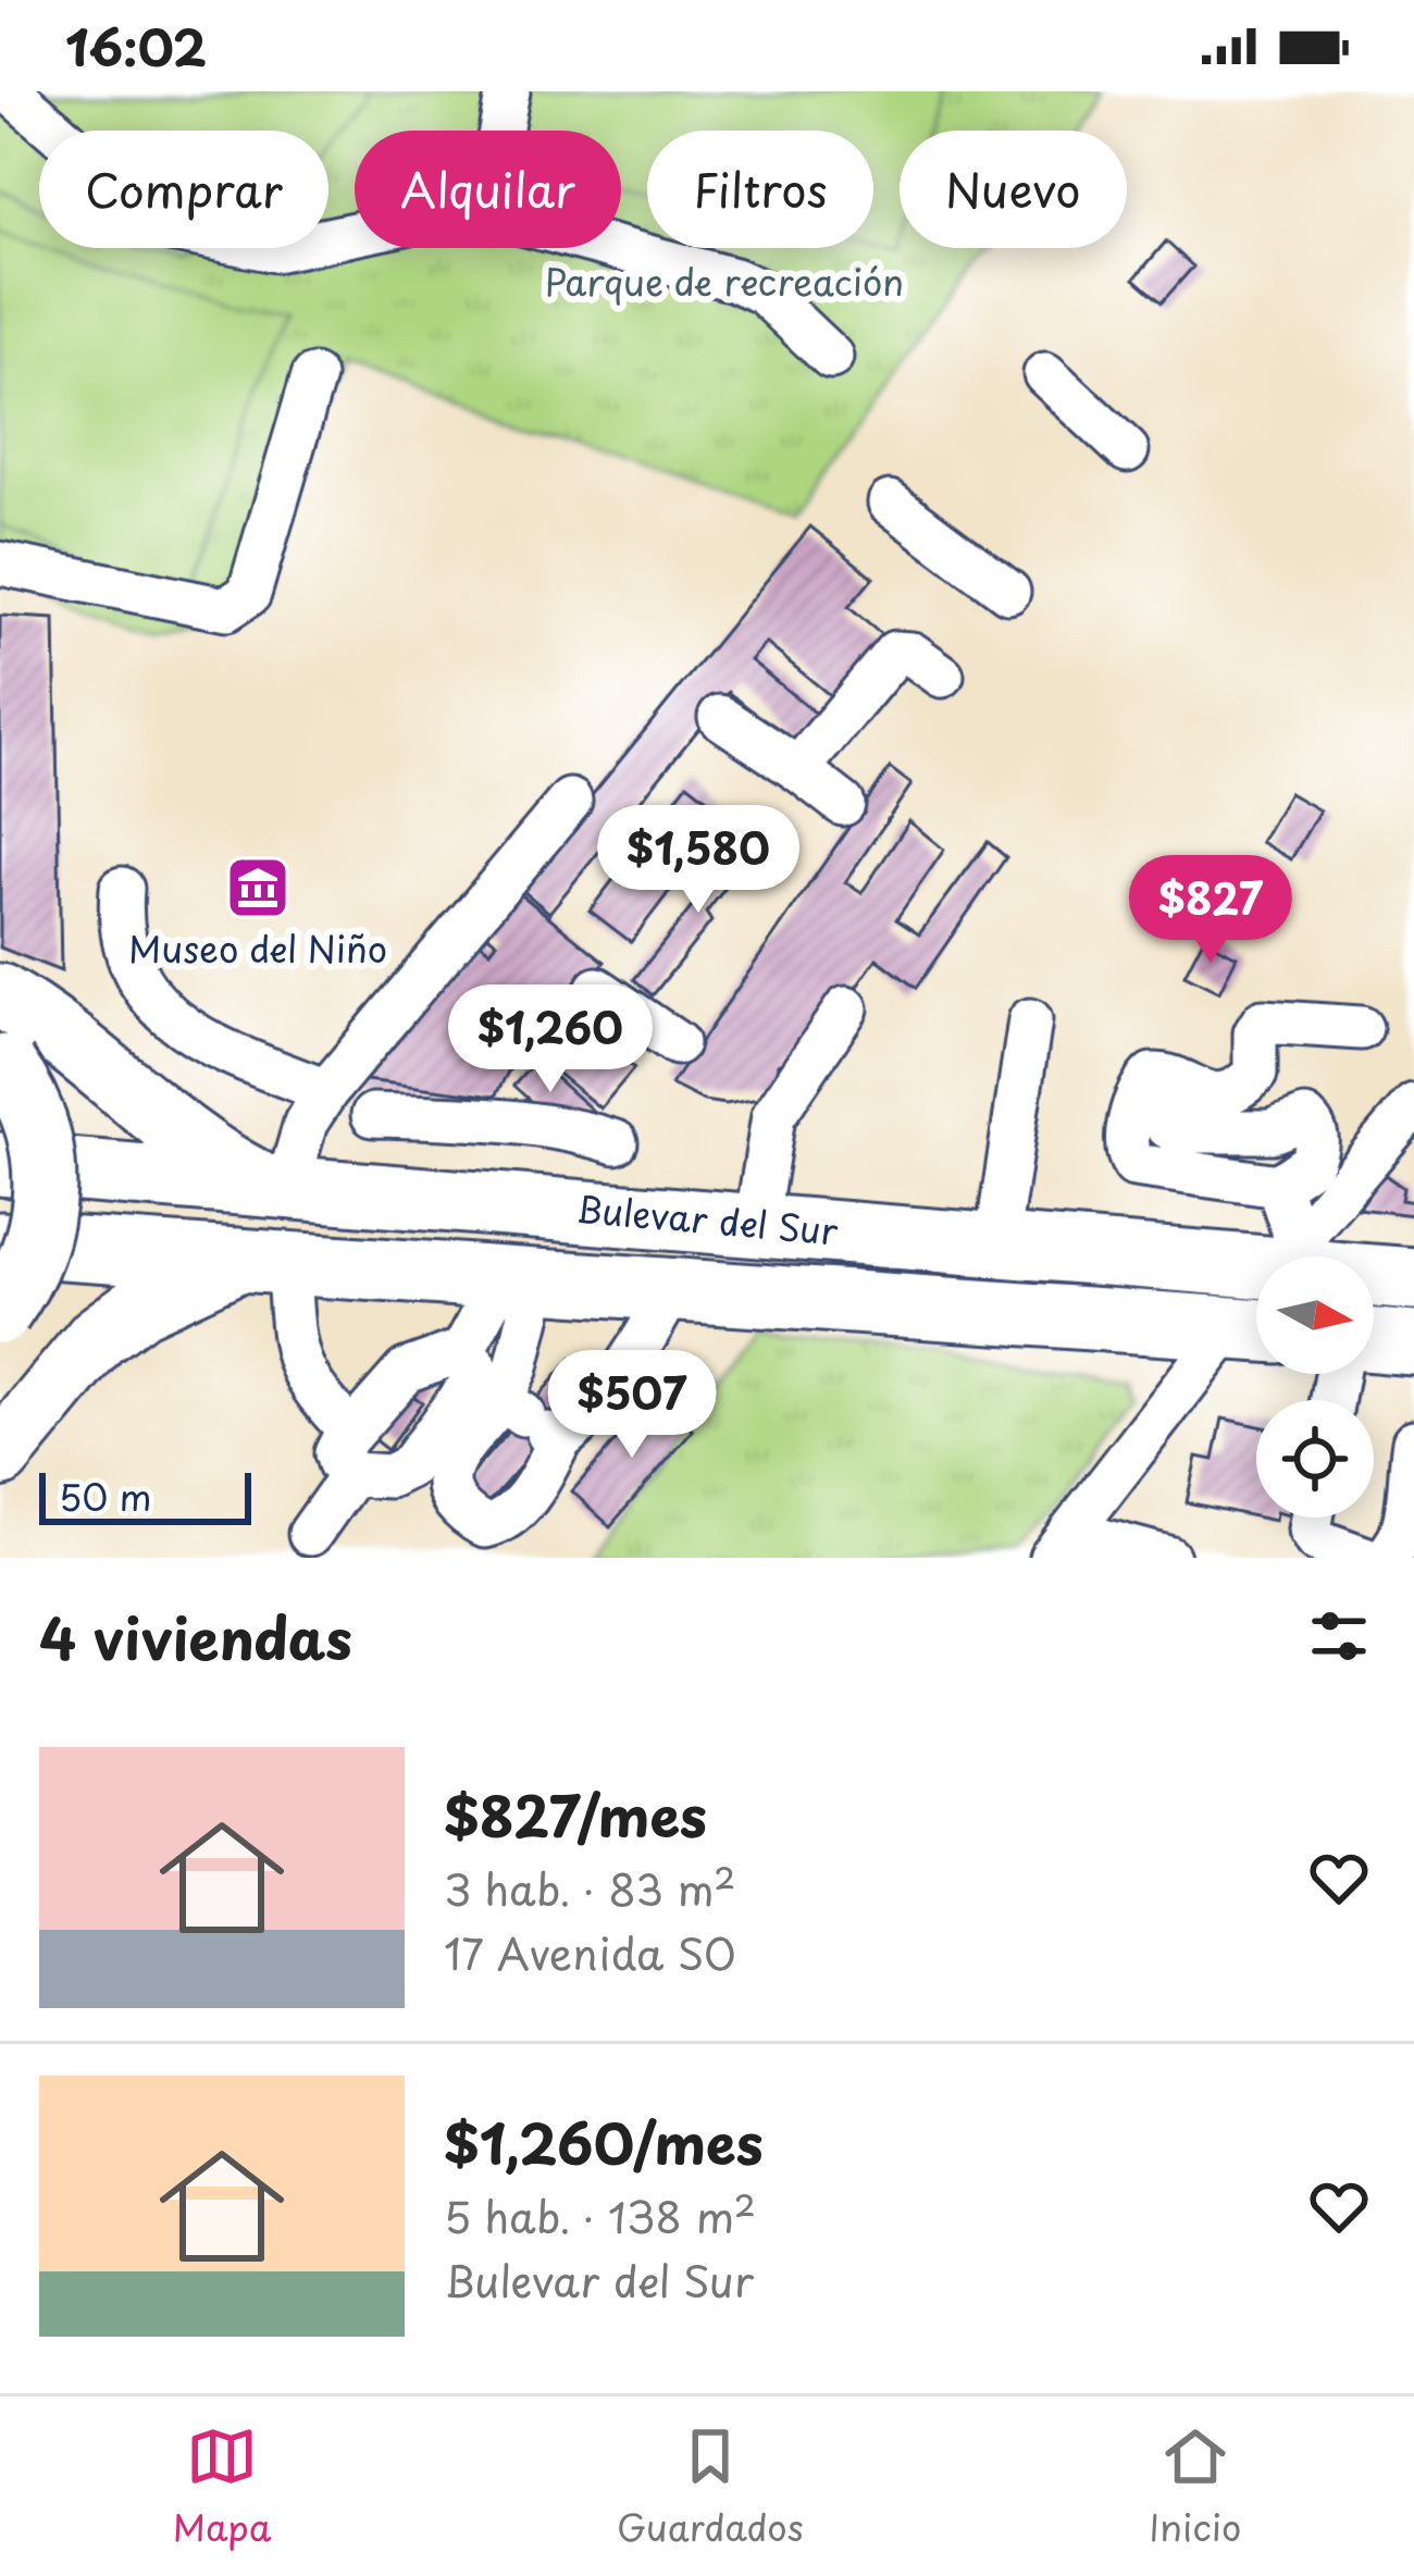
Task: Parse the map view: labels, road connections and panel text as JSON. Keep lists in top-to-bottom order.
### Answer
{
  "streets": {
    "highway": ["Bulevar del Sur"]
  },
  "parks": ["Parque de recreación"],
  "places": {
    "museum": ["Museo del Niño"]
  },
  "scale_bar": "50 m",
  "north": "right",
  "page": {
    "status": "16:02",
    "chip": [
      "Comprar",
      "Alquilar",
      "Filtros",
      "Nuevo"
    ],
    "price": [
      "$1,580",
      "$827",
      "$1,260",
      "$507"
    ],
    "scale": "50 m",
    "heading": "4 viviendas",
    "list": [
      {
        "name": "$827/mes",
        "note": "3 hab. · 83 m² · 17 Avenida SO"
      },
      {
        "name": "$1,260/mes",
        "note": "5 hab. · 138 m² · Bulevar del Sur"
      }
    ],
    "tabs": ["Mapa", "Guardados", "Inicio"]
  }
}
